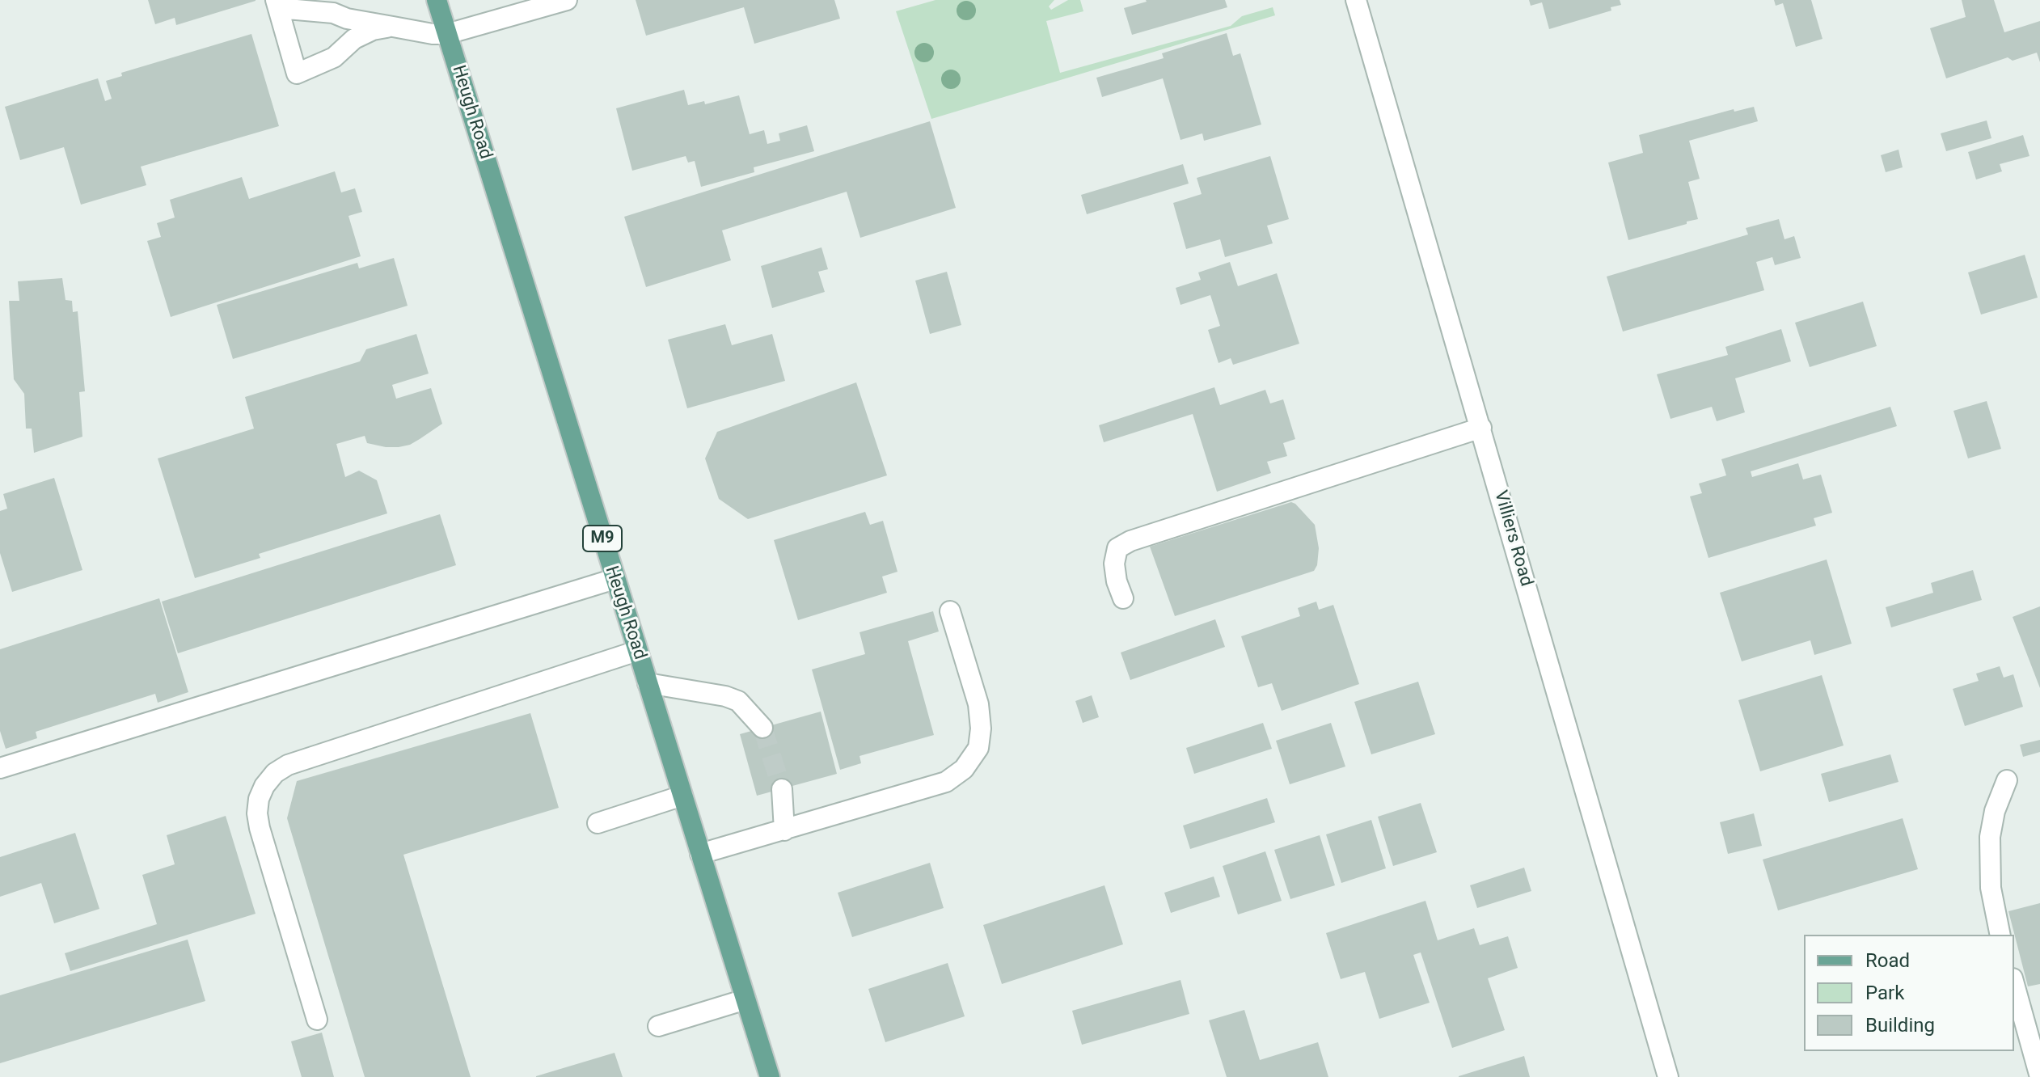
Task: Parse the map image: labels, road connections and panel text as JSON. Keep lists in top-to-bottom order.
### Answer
{
  "streets": {
    "main road": ["Heugh Road", "M9"],
    "street": ["Villiers Road"]
  },
  "legend": ["Road", "Park", "Building"]
}
